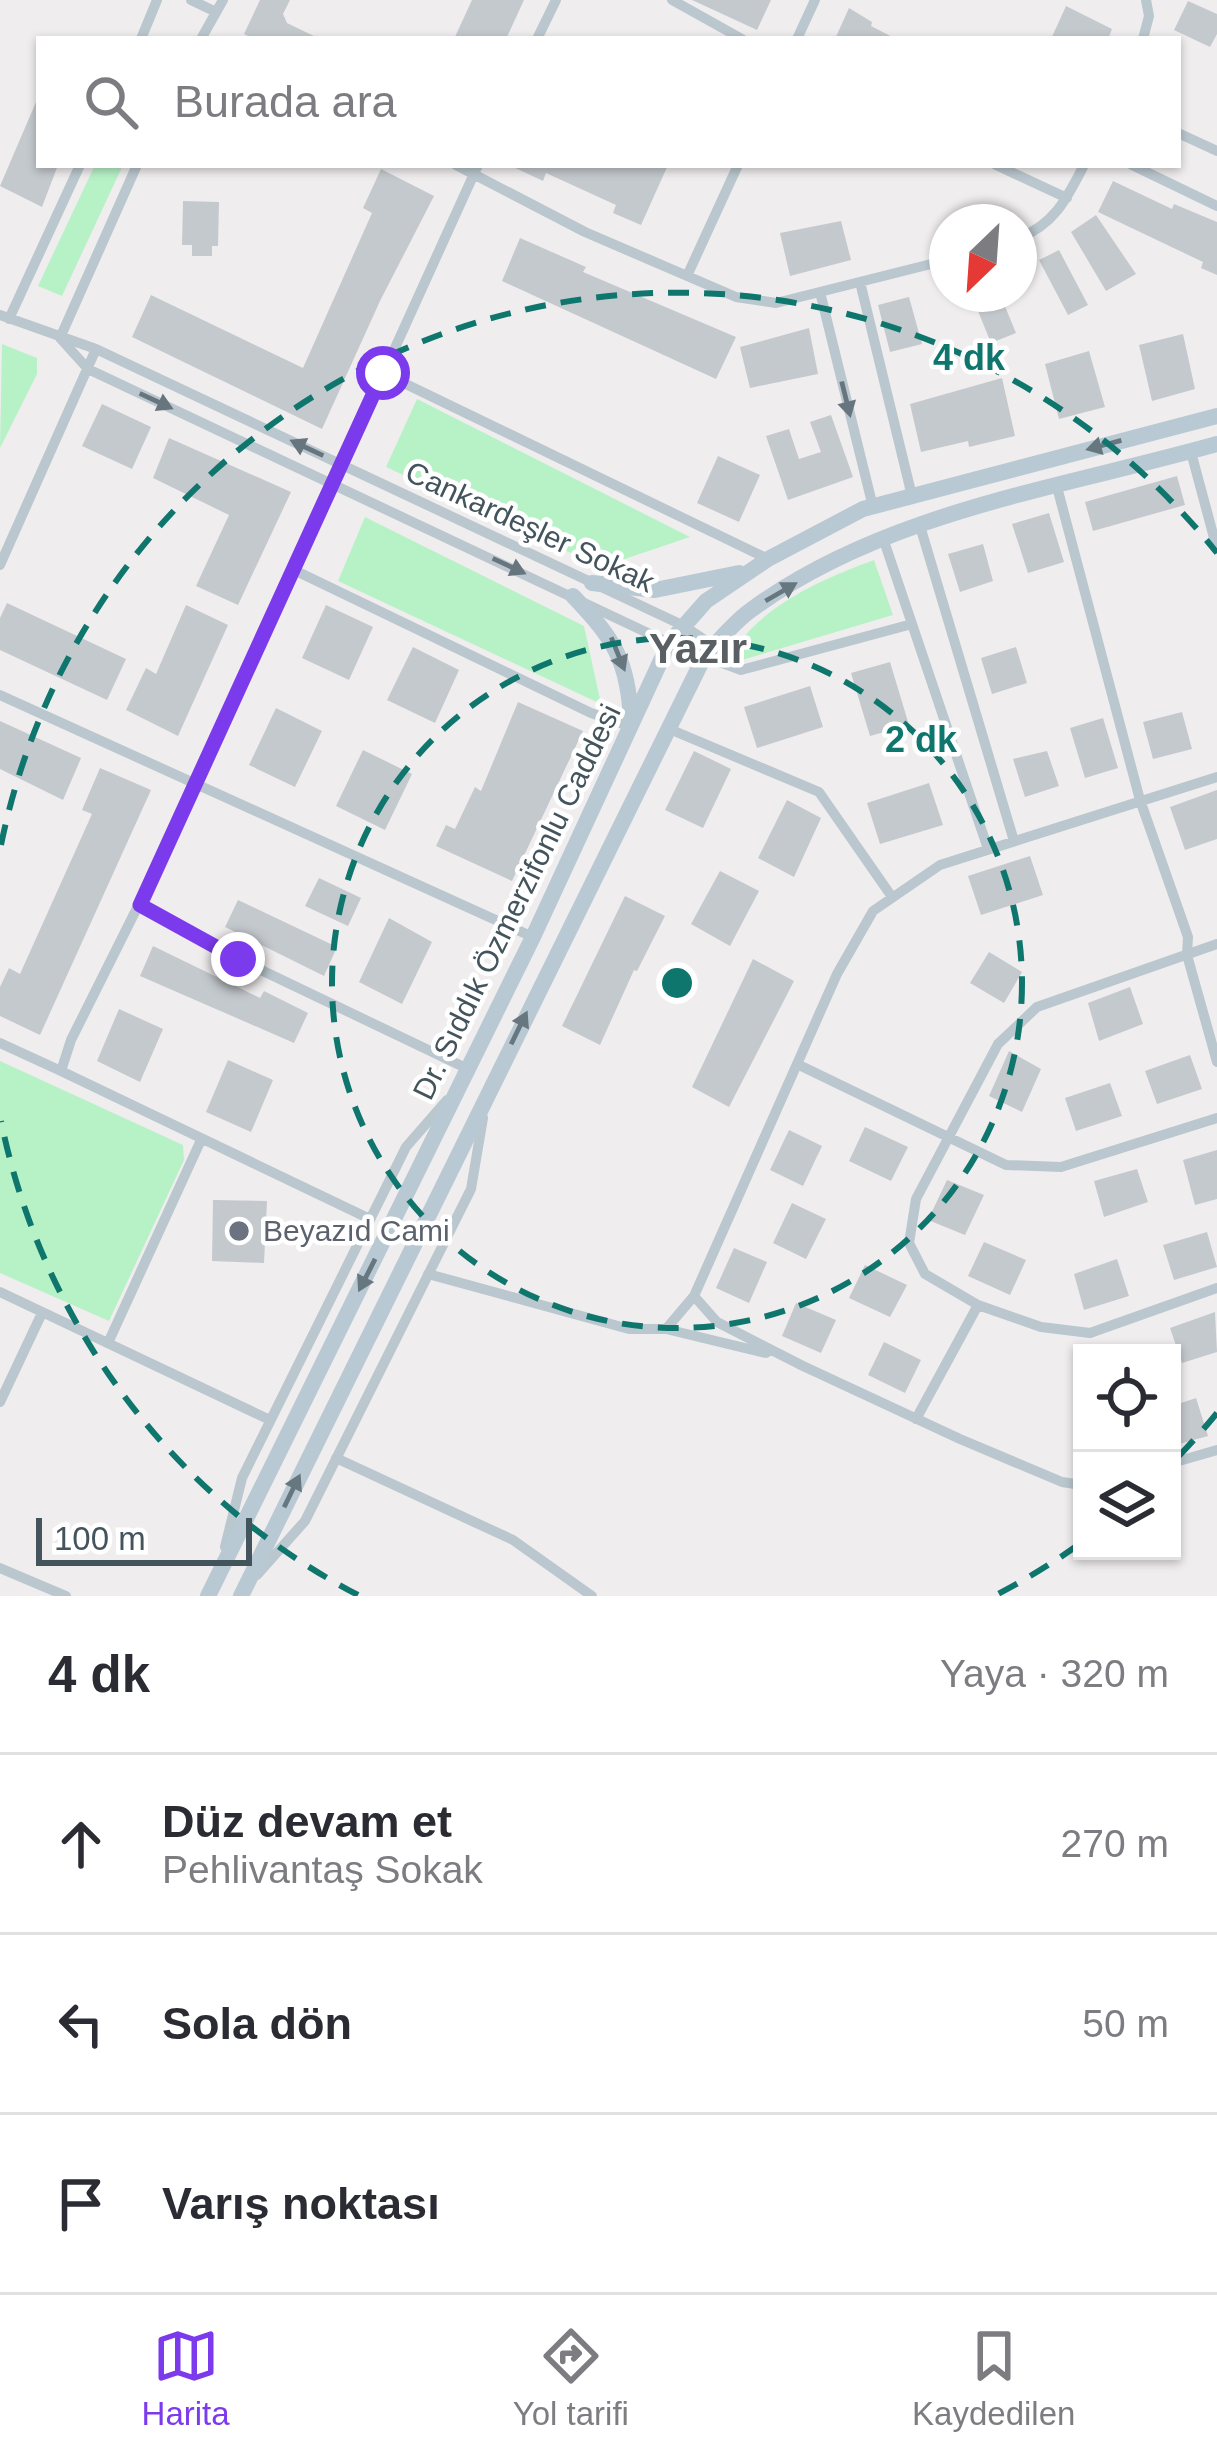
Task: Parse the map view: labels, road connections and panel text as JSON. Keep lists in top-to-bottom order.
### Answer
{
  "streets": {
    "main road": ["Dr. Sıddık Özmerzifonlu Caddesi"],
    "street": ["Cankardeşler Sokak"]
  },
  "crossings": [
    ["Cankardeşler Sokak", "Dr. Sıddık Özmerzifonlu Caddesi"]
  ],
  "districts": ["Yazır"],
  "places": ["Beyazıd Cami"],
  "scale_bar": "100 m",
  "north": "bottom left",
  "page": {
    "search": "Burada ara",
    "scale": "100 m",
    "heading": ["4 dk", "Yaya · 320 m"],
    "list": [
      ["Düz devam et", "Pehlivantaş Sokak", "270 m"],
      ["Sola dön", "50 m"],
      "Varış noktası"
    ],
    "nav": ["Harita", "Yol tarifi", "Kaydedilen"]
  },
  "rings": ["4 dk", "2 dk"]
}
